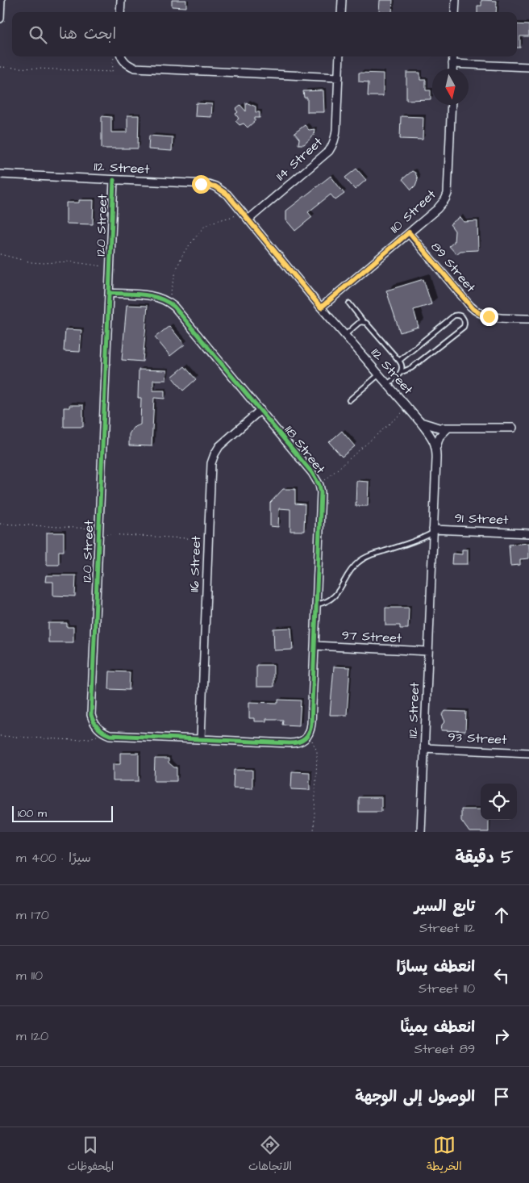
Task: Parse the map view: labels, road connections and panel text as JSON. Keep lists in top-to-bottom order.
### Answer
{
  "streets": {
    "street": [
      "114 Street",
      "112 Street",
      "110 Street",
      "120 Street",
      "89 Street",
      "118 Street",
      "91 Street",
      "116 Street",
      "97 Street",
      "93 Street"
    ]
  },
  "crossings": [
    ["114 Street", "112 Street"],
    ["112 Street", "110 Street"],
    ["112 Street", "120 Street"],
    ["112 Street", "91 Street"],
    ["112 Street", "97 Street"],
    ["112 Street", "93 Street"],
    ["110 Street", "89 Street"],
    ["120 Street", "118 Street"],
    ["118 Street", "116 Street"],
    ["118 Street", "97 Street"]
  ],
  "scale_bar": "100 m",
  "north": "bottom",
  "page": {
    "search": "ابحث هنا",
    "scale": "100 m",
    "heading": ["5 دقيقة", "سيرًا · 400 m"],
    "list": [
      ["تابع السير", "112 Street", "170 m"],
      ["انعطف يسارًا", "110 Street", "110 m"],
      ["انعطف يمينًا", "89 Street", "120 m"],
      "الوصول إلى الوجهة"
    ],
    "nav": ["الخريطة", "الاتجاهات", "المحفوظات"]
  }
}
